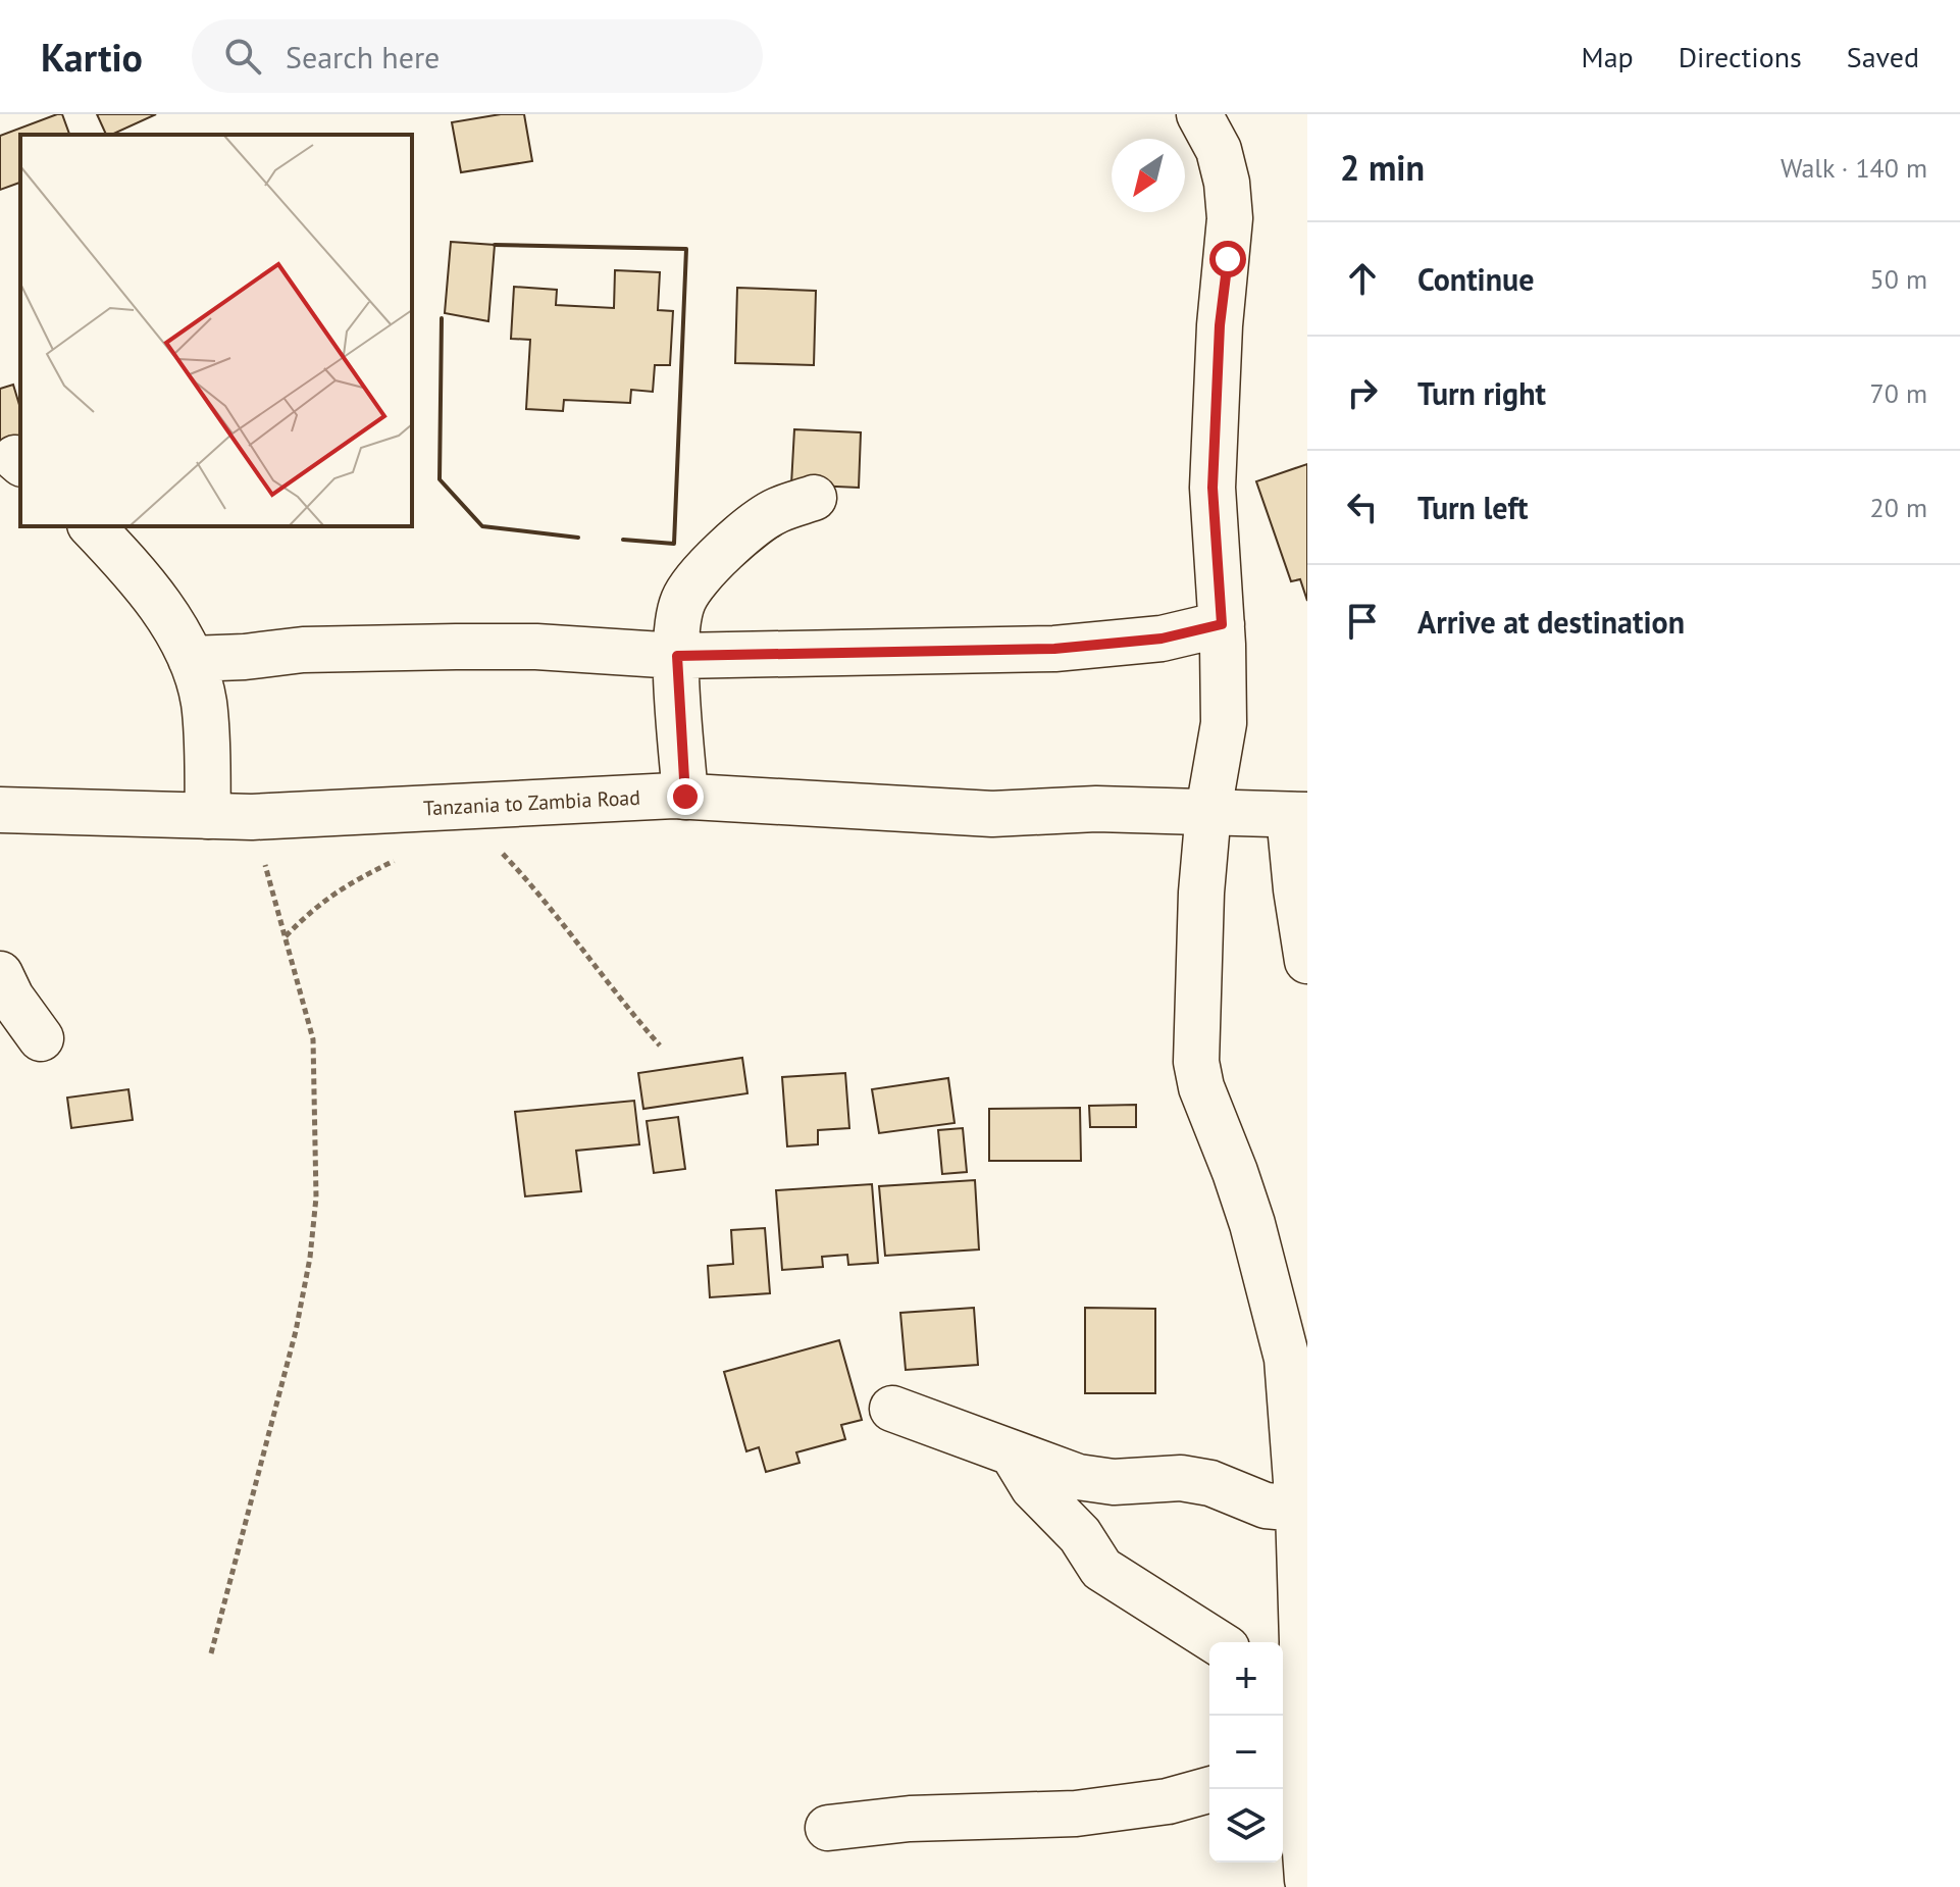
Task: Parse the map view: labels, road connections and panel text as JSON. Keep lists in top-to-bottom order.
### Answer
{
  "streets": {
    "main road": ["Tanzania to Zambia Road"]
  },
  "north": "bottom left",
  "page": {
    "header": "Kartio",
    "search": "Search here",
    "nav": ["Map", "Directions", "Saved"],
    "heading": ["2 min", "Walk · 140 m"],
    "list": [
      ["Continue", "50 m"],
      ["Turn right", "70 m"],
      ["Turn left", "20 m"],
      "Arrive at destination"
    ],
    "map_buttons": ["+", "−"]
  }
}
